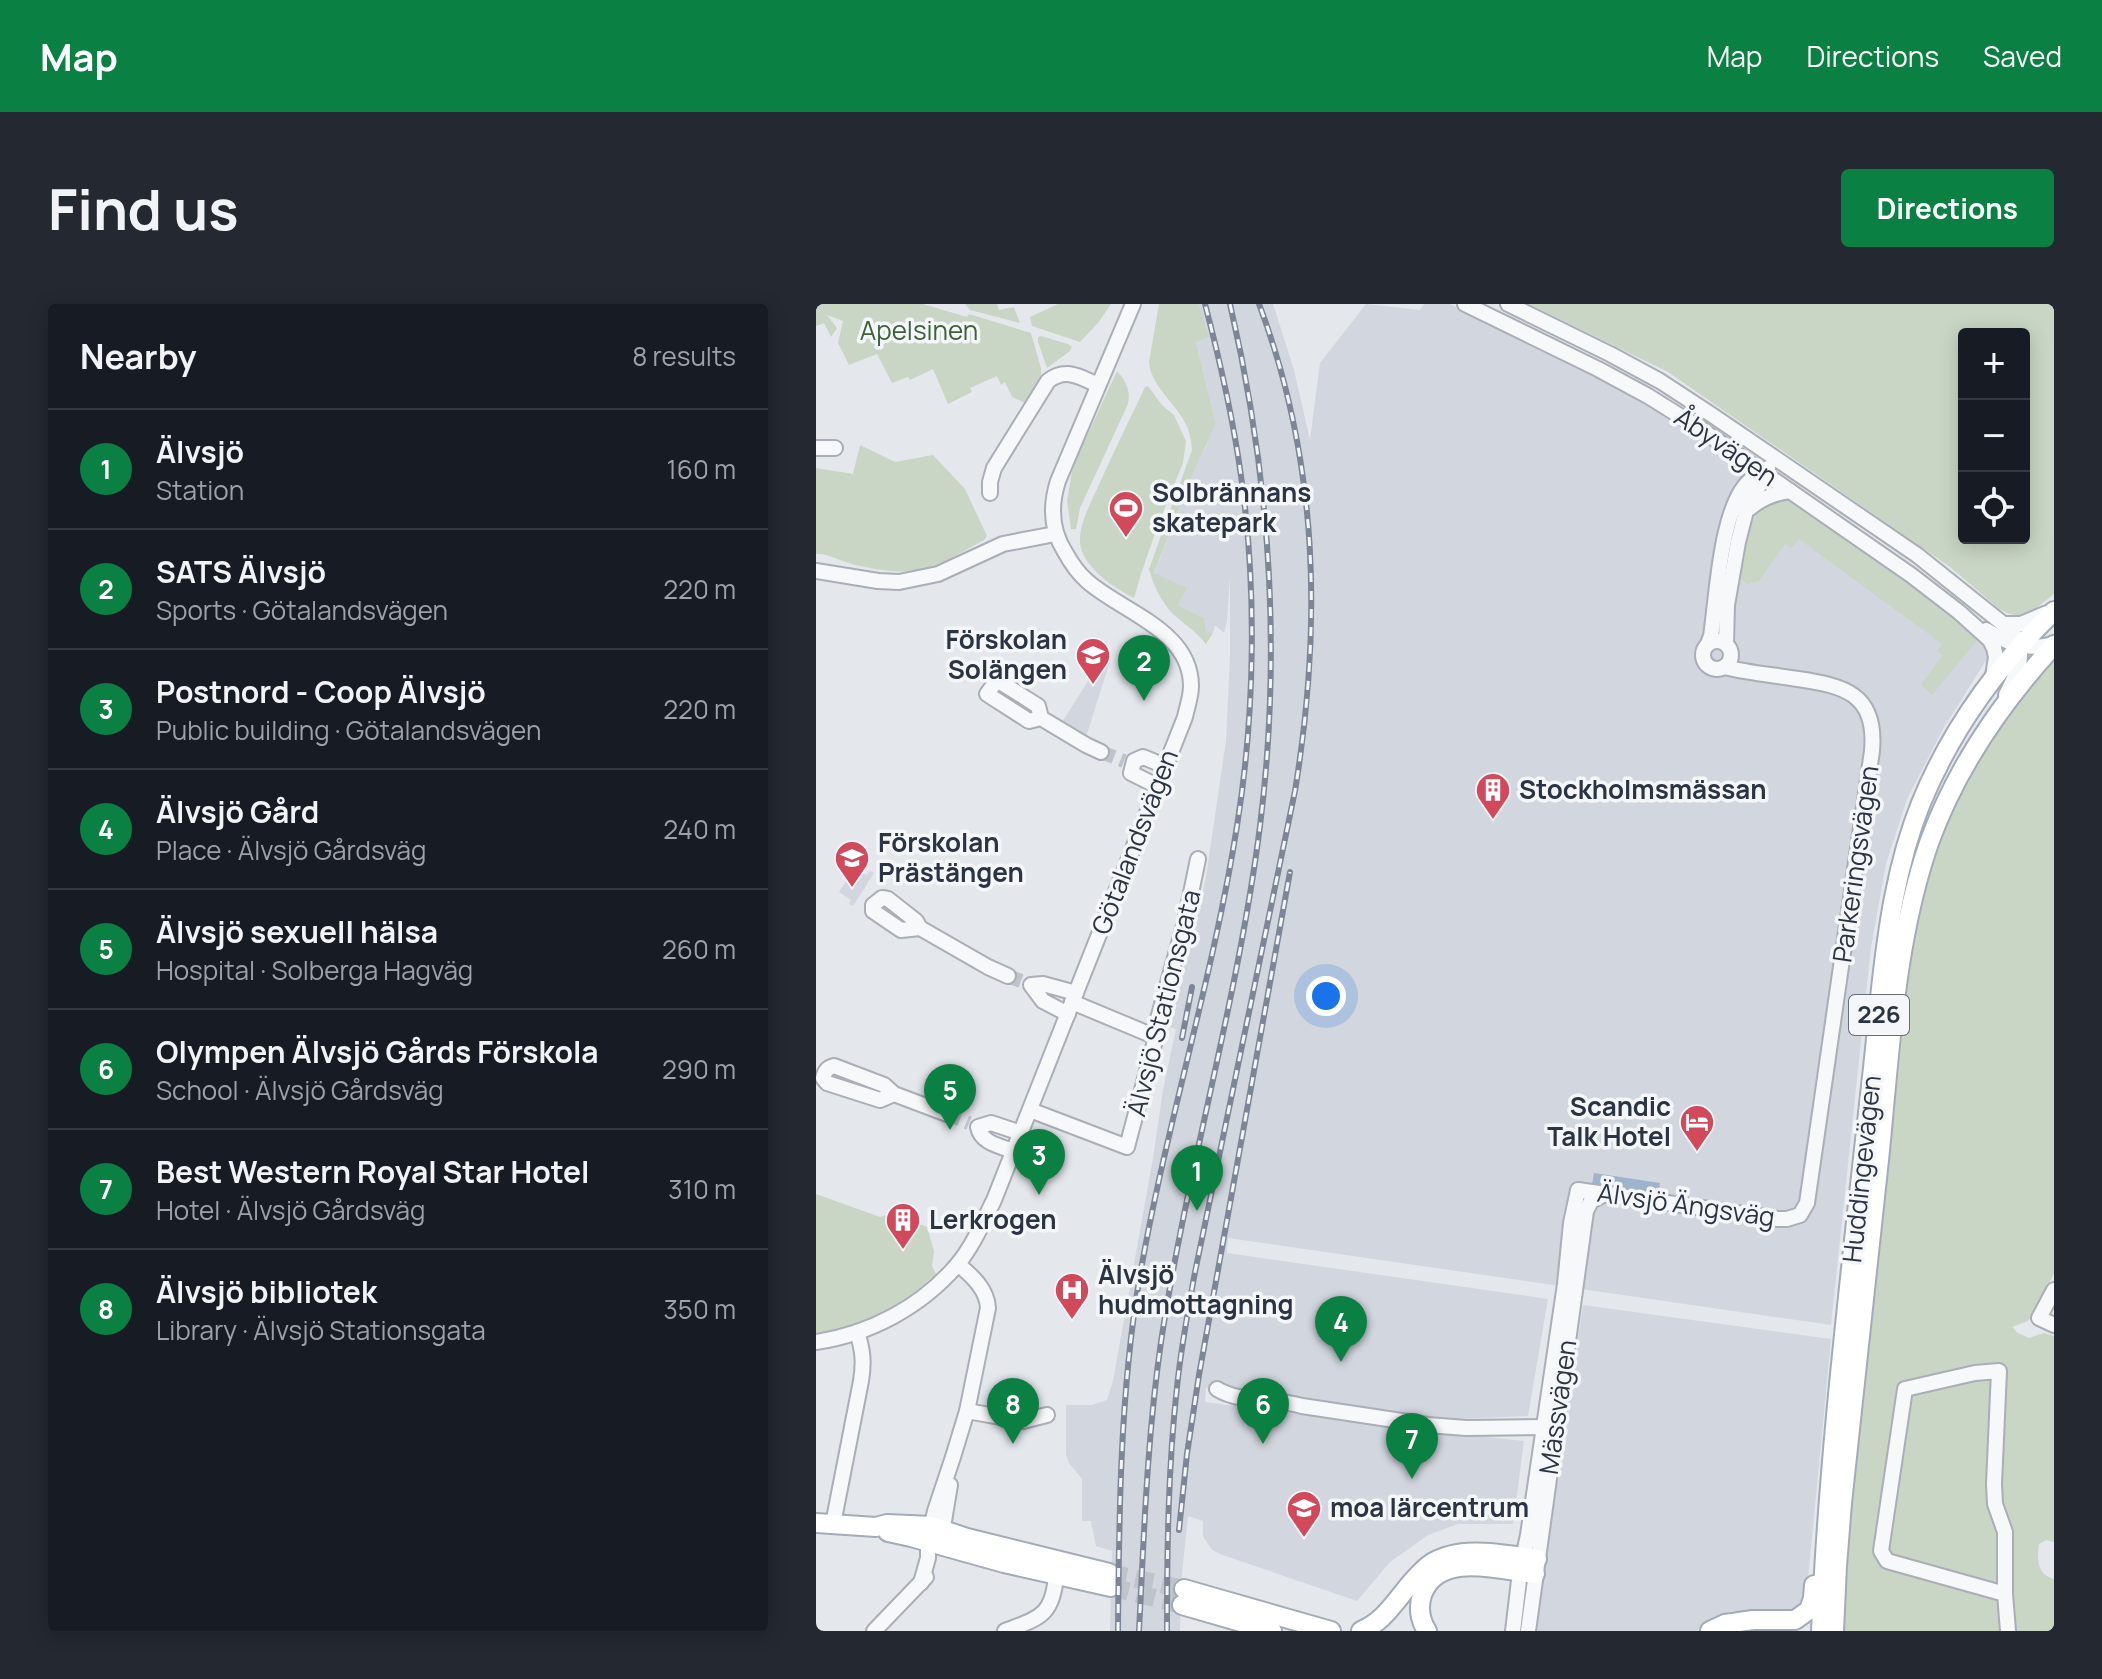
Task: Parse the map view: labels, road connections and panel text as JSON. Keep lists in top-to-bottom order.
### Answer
{
  "streets": {
    "main road": ["226", "Huddingevägen"],
    "street": [
      "Åbyvägen",
      "Götalandsvägen",
      "Parkeringsvägen",
      "Älvsjö Stationsgata",
      "Älvsjö Ängsväg",
      "Mässvägen"
    ]
  },
  "crossings": [
    ["Åbyvägen", "Huddingevägen"],
    ["Götalandsvägen", "Älvsjö Stationsgata"],
    ["Parkeringsvägen", "Älvsjö Ängsväg"],
    ["Älvsjö Ängsväg", "Mässvägen"]
  ],
  "parks": ["Apelsinen"],
  "places": {
    "sports": ["Solbrännans skatepark"],
    "school or university": ["Förskolan Solängen", "Förskolan Prästängen", "moa lärcentrum"],
    "building": ["Stockholmsmässan", "Lerkrogen"],
    "hotel": ["Scandic Talk Hotel"],
    "hospital": ["Älvsjö hudmottagning"]
  },
  "page": {
    "header": "Map",
    "nav": ["Map", "Directions", "Saved"],
    "buttons": "Directions",
    "title": "Find us",
    "heading": ["Nearby", "8 results"],
    "map_buttons": ["+", "−"],
    "list": [
      {
        "mark": "1",
        "name": "Älvsjö",
        "note": "Station",
        "value": "160 m"
      },
      {
        "mark": "2",
        "name": "SATS Älvsjö",
        "note": "Sports · Götalandsvägen",
        "value": "220 m"
      },
      {
        "mark": "3",
        "name": "Postnord - Coop Älvsjö",
        "note": "Public building · Götalandsvägen",
        "value": "220 m"
      },
      {
        "mark": "4",
        "name": "Älvsjö Gård",
        "note": "Place · Älvsjö Gårdsväg",
        "value": "240 m"
      },
      {
        "mark": "5",
        "name": "Älvsjö sexuell hälsa",
        "note": "Hospital · Solberga Hagväg",
        "value": "260 m"
      },
      {
        "mark": "6",
        "name": "Olympen Älvsjö Gårds Förskola",
        "note": "School · Älvsjö Gårdsväg",
        "value": "290 m"
      },
      {
        "mark": "7",
        "name": "Best Western Royal Star Hotel",
        "note": "Hotel · Älvsjö Gårdsväg",
        "value": "310 m"
      },
      {
        "mark": "8",
        "name": "Älvsjö bibliotek",
        "note": "Library · Älvsjö Stationsgata",
        "value": "350 m"
      }
    ],
    "pins": [
      "2",
      "5",
      "3",
      "1",
      "4",
      "6",
      "8",
      "7"
    ]
  }
}
